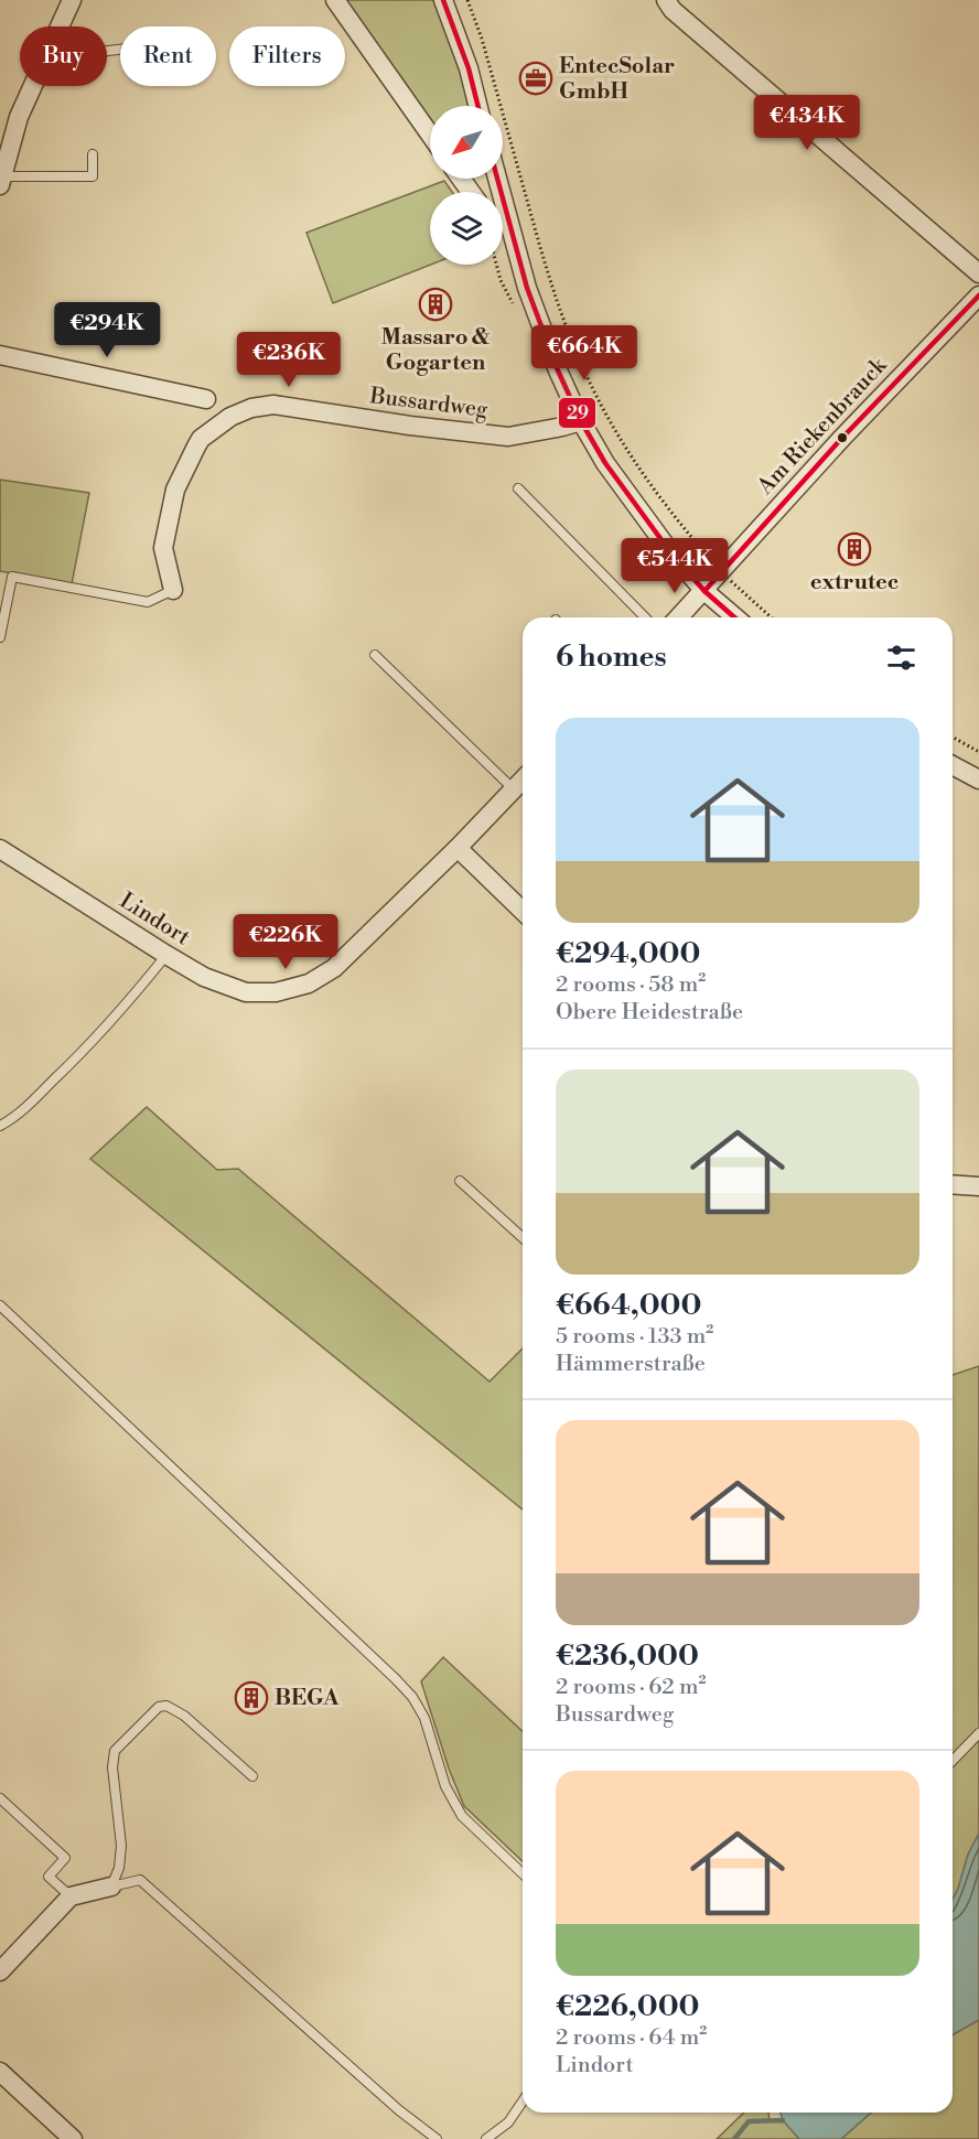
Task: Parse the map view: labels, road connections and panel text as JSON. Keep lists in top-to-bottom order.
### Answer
{
  "streets": {
    "street": ["Bussardweg", "Am Riekenbrauck", "Lindort"]
  },
  "places": {
    "office": ["EntecSolar GmbH"],
    "building": ["Massaro & Gogarten", "extrutec", "BEGA"]
  },
  "lines": ["transit line 29"],
  "north": "bottom left",
  "page": {
    "chip": ["Buy", "Rent", "Filters"],
    "price": [
      "€434K",
      "€294K",
      "€664K",
      "€236K",
      "€544K",
      "€226K"
    ],
    "heading": "6 homes",
    "list": [
      {
        "name": "€294,000",
        "note": "2 rooms · 58 m² · Obere Heidestraße"
      },
      {
        "name": "€664,000",
        "note": "5 rooms · 133 m² · Hämmerstraße"
      },
      {
        "name": "€236,000",
        "note": "2 rooms · 62 m² · Bussardweg"
      },
      {
        "name": "€226,000",
        "note": "2 rooms · 64 m² · Lindort"
      }
    ]
  }
}
